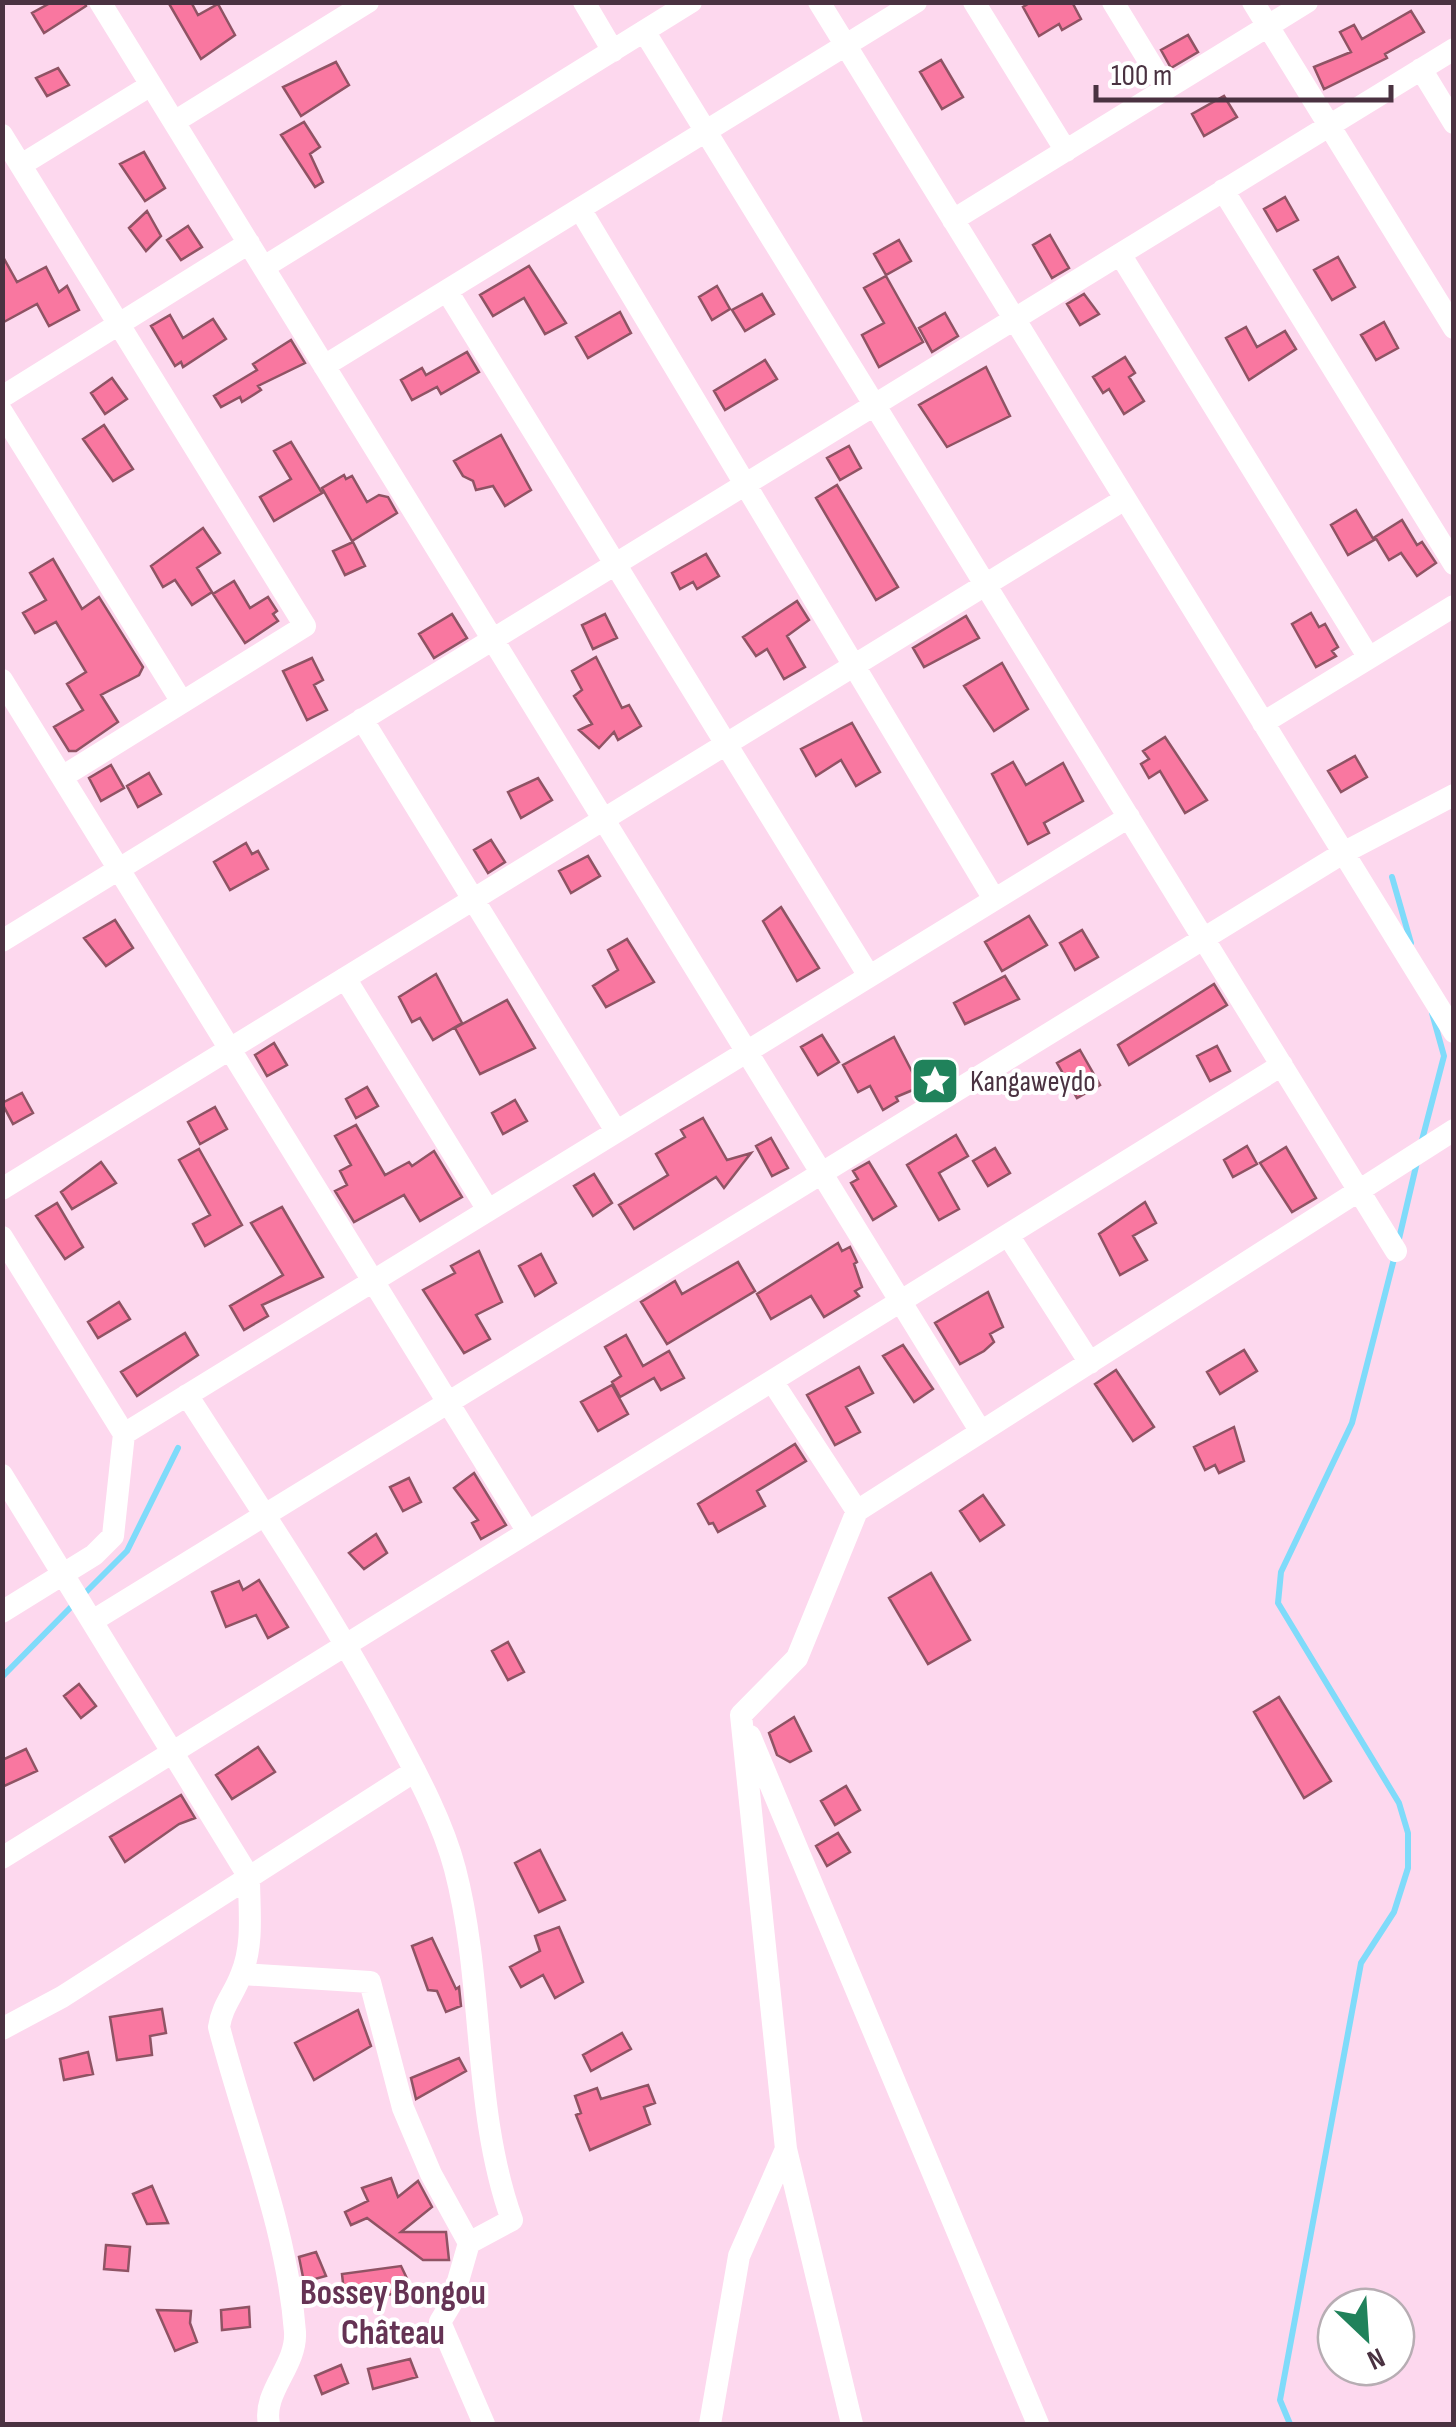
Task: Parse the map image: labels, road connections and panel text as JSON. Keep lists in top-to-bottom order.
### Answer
{
  "districts": ["Bossey Bongou Château"],
  "places": {
    "place": ["Kangaweydo"]
  },
  "scale_bar": "100 m",
  "north": "bottom right"
}
